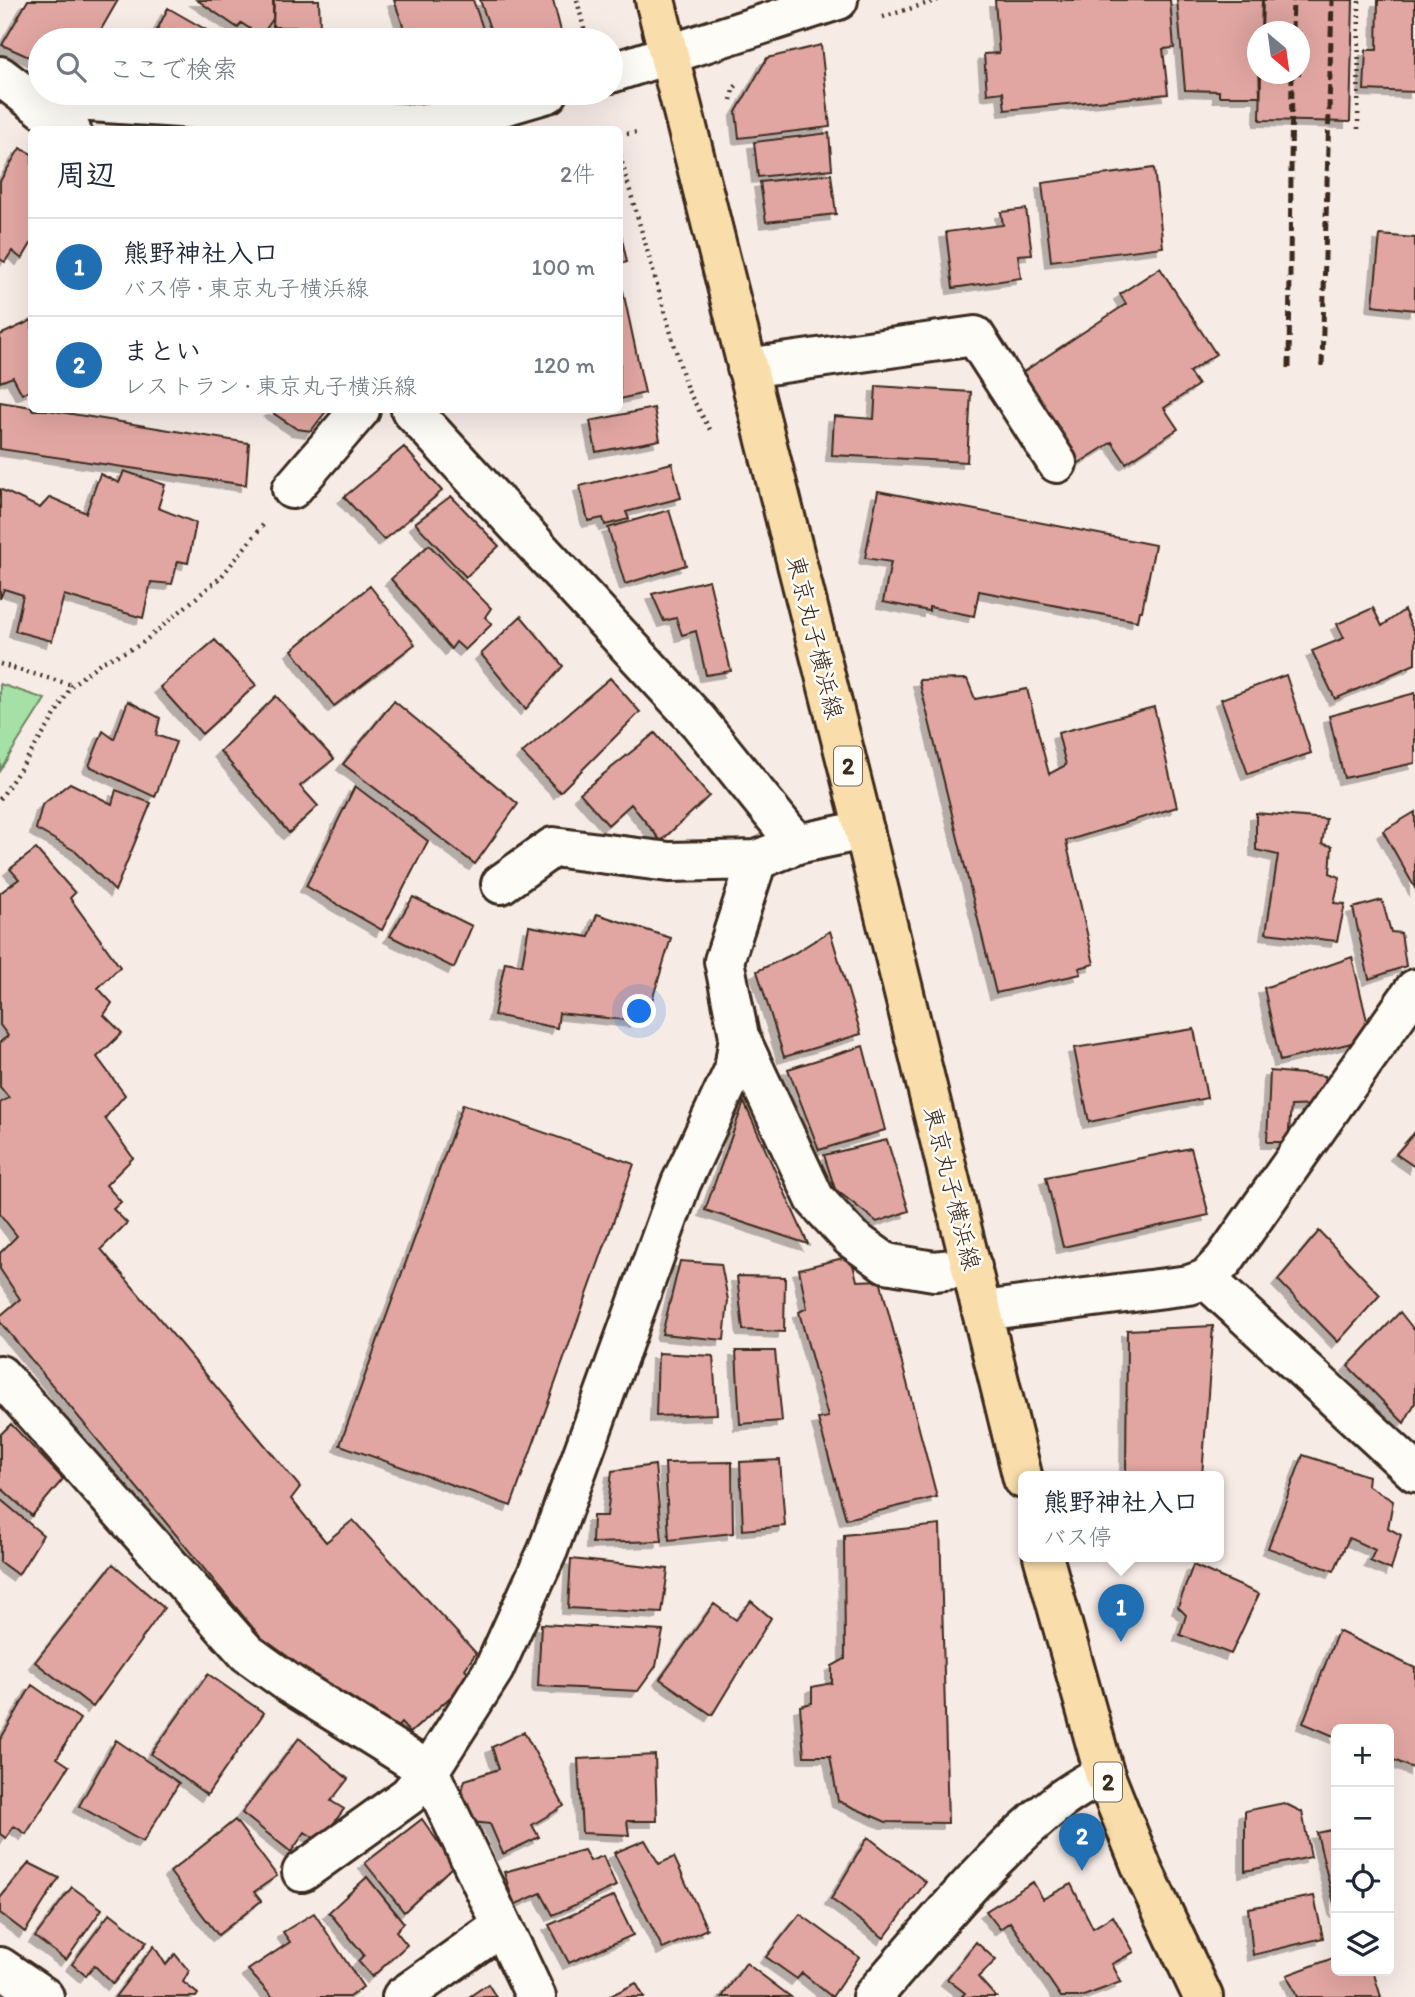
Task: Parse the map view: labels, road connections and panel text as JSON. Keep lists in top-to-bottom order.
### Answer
{
  "streets": {
    "main road": ["東京丸子横浜線", "2"]
  },
  "north": "bottom right",
  "page": {
    "search": "ここで検索",
    "heading": ["周辺", "2件"],
    "list": [
      {
        "mark": "1",
        "name": "熊野神社入口",
        "note": "バス停 · 東京丸子横浜線",
        "value": "100 m"
      },
      {
        "mark": "2",
        "name": "まとい",
        "note": "レストラン · 東京丸子横浜線",
        "value": "120 m"
      }
    ],
    "popup": ["熊野神社入口", "バス停"],
    "pins": ["1", "2"],
    "map_buttons": ["+", "−"]
  }
}
